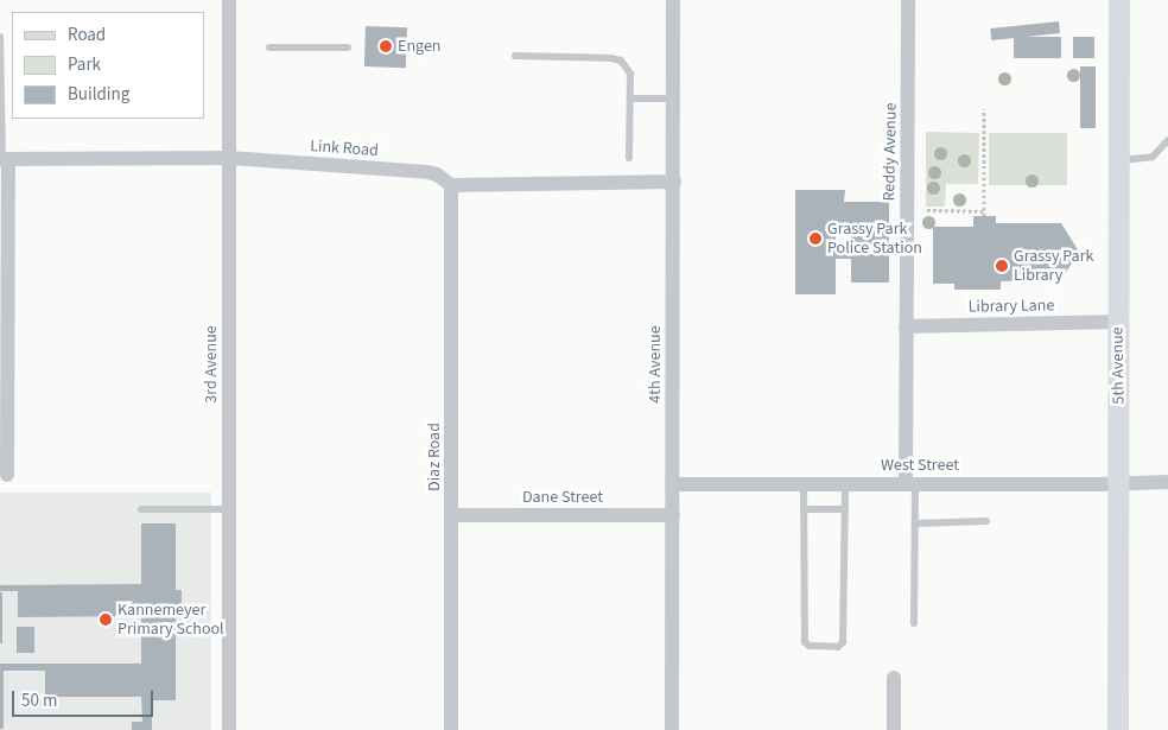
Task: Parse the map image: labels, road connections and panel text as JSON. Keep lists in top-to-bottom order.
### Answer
{
  "streets": {
    "main road": ["5th Avenue"],
    "street": [
      "Link Road",
      "Reddy Avenue",
      "Library Lane",
      "3rd Avenue",
      "4th Avenue",
      "Diaz Road",
      "West Street",
      "Dane Street"
    ]
  },
  "crossings": [
    ["Link Road", "3rd Avenue"],
    ["Link Road", "4th Avenue"],
    ["Link Road", "Diaz Road"],
    ["Reddy Avenue", "Library Lane"],
    ["Reddy Avenue", "West Street"],
    ["Library Lane", "5th Avenue"],
    ["4th Avenue", "West Street"],
    ["4th Avenue", "Dane Street"],
    ["5th Avenue", "West Street"],
    ["Diaz Road", "Dane Street"]
  ],
  "places": [
    "Engen",
    "Grassy Park Police Station",
    "Grassy Park Library",
    "Kannemeyer Primary School"
  ],
  "legend": ["Road", "Park", "Building"],
  "scale_bar": "50 m"
}
